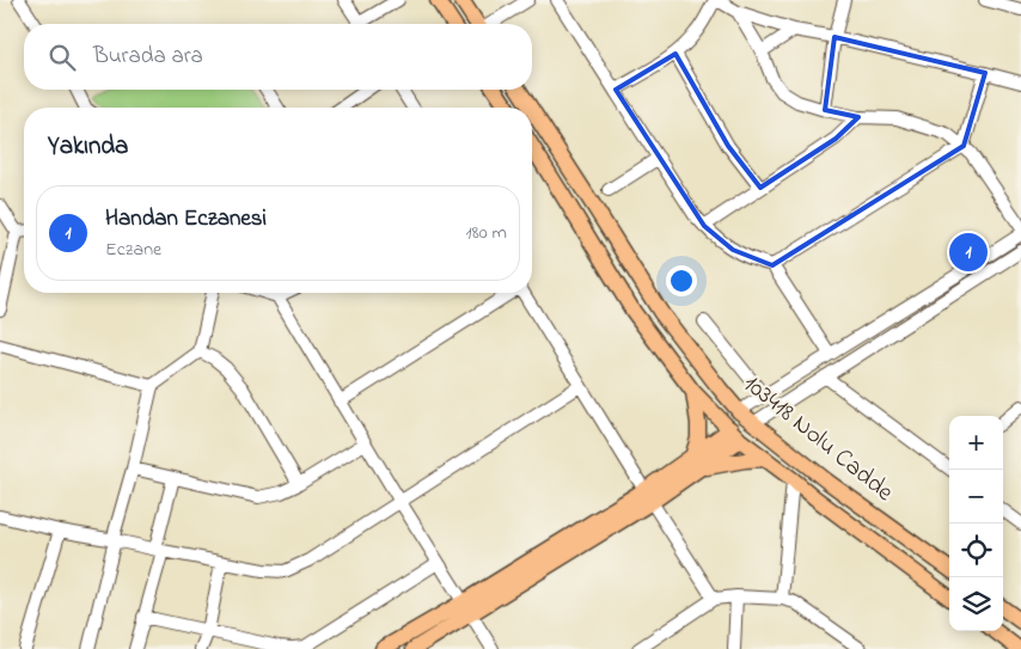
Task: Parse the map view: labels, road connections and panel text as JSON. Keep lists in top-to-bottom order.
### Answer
{
  "streets": {
    "main road": ["103418 Nolu Cadde"]
  },
  "page": {
    "search": "Burada ara",
    "heading": "Yakında",
    "list": [
      {
        "mark": "1",
        "name": "Handan Eczanesi",
        "note": "Eczane",
        "value": "180 m"
      }
    ],
    "pins": "1",
    "map_buttons": ["+", "−"]
  }
}
